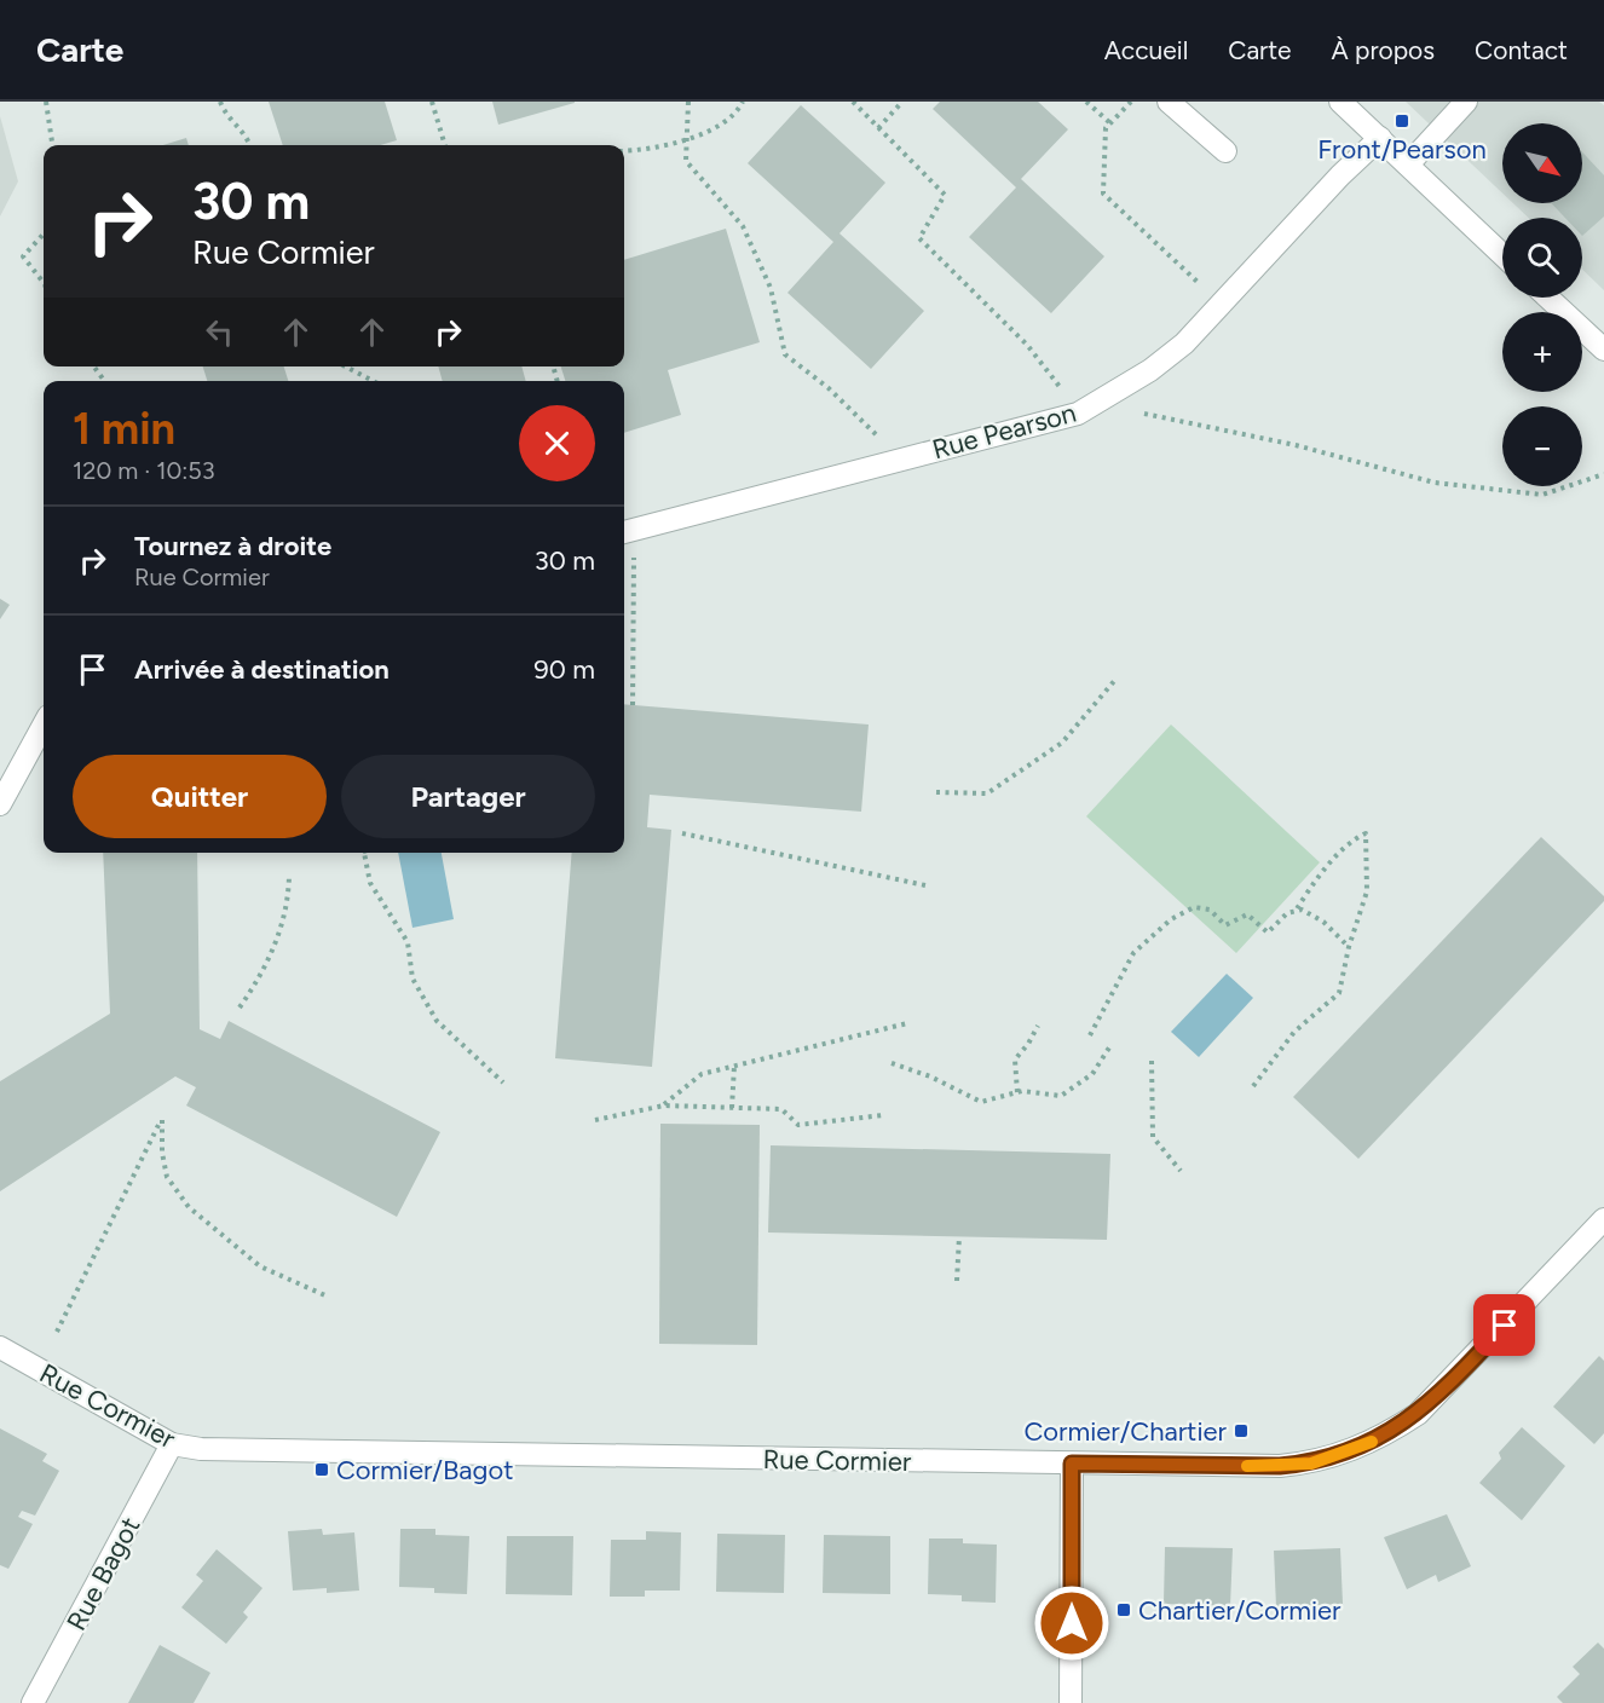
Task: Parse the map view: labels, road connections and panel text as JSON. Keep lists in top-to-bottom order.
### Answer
{
  "streets": {
    "street": ["Rue Pearson", "Rue Cormier", "Rue Bagot"]
  },
  "crossings": [
    ["Rue Cormier", "Rue Bagot"]
  ],
  "places": {
    "transit": [
      "Front/Pearson",
      "Cormier/Chartier",
      "Cormier/Bagot",
      "Chartier/Cormier"
    ]
  },
  "north": "bottom right",
  "page": {
    "header": "Carte",
    "nav": [
      "Accueil",
      "Carte",
      "À propos",
      "Contact"
    ],
    "map_buttons": ["+", "−"],
    "turn": ["30 m", "Rue Cormier"],
    "heading": ["1 min", "120 m · 10:53"],
    "list": [
      {
        "name": "Tournez à droite",
        "note": "Rue Cormier",
        "value": "30 m"
      },
      {
        "name": "Arrivée à destination",
        "value": "90 m"
      }
    ],
    "buttons": ["Quitter", "Partager"]
  }
}
